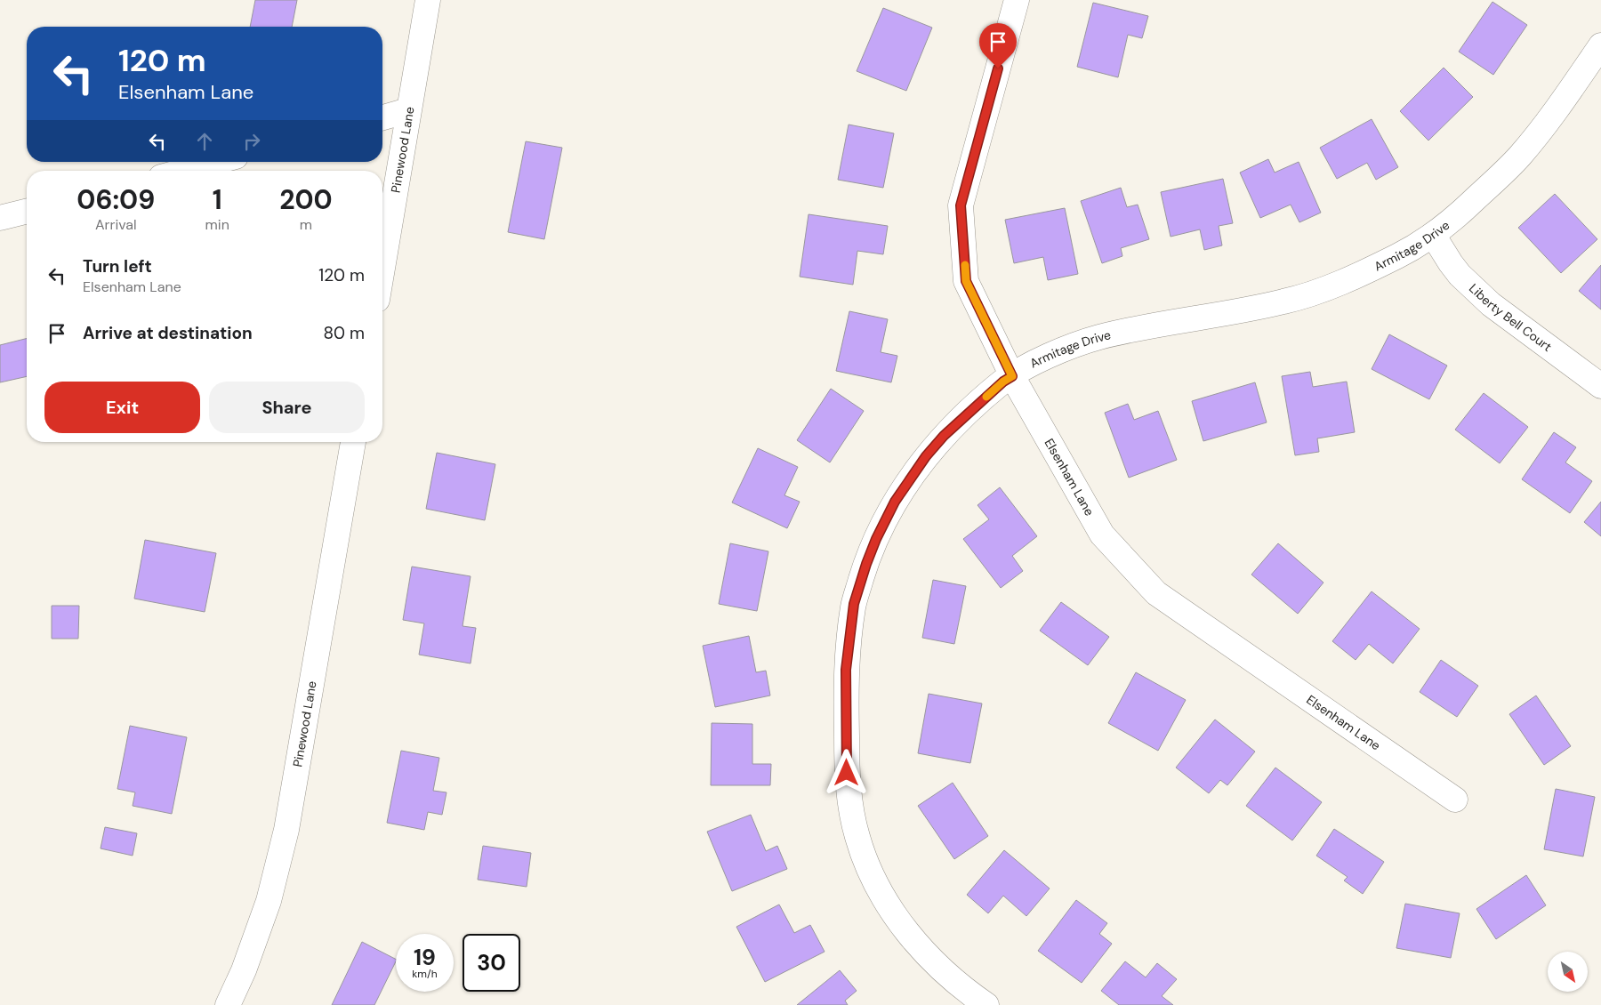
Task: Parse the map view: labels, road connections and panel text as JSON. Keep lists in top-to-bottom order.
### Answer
{
  "streets": {
    "street": [
      "Pinewood Lane",
      "Armitage Drive",
      "Liberty Bell Court",
      "Elsenham Lane"
    ]
  },
  "crossings": [
    ["Armitage Drive", "Liberty Bell Court"],
    ["Armitage Drive", "Elsenham Lane"]
  ],
  "north": "bottom right",
  "page": {
    "turn": ["120 m", "Elsenham Lane"],
    "eta": [
      "06:09",
      "Arrival",
      "1",
      "min",
      "200",
      "m"
    ],
    "list": [
      {
        "name": "Turn left",
        "note": "Elsenham Lane",
        "value": "120 m"
      },
      {
        "name": "Arrive at destination",
        "value": "80 m"
      }
    ],
    "buttons": ["Exit", "Share"],
    "speed": "19 km/h",
    "limit": "30"
  }
}
